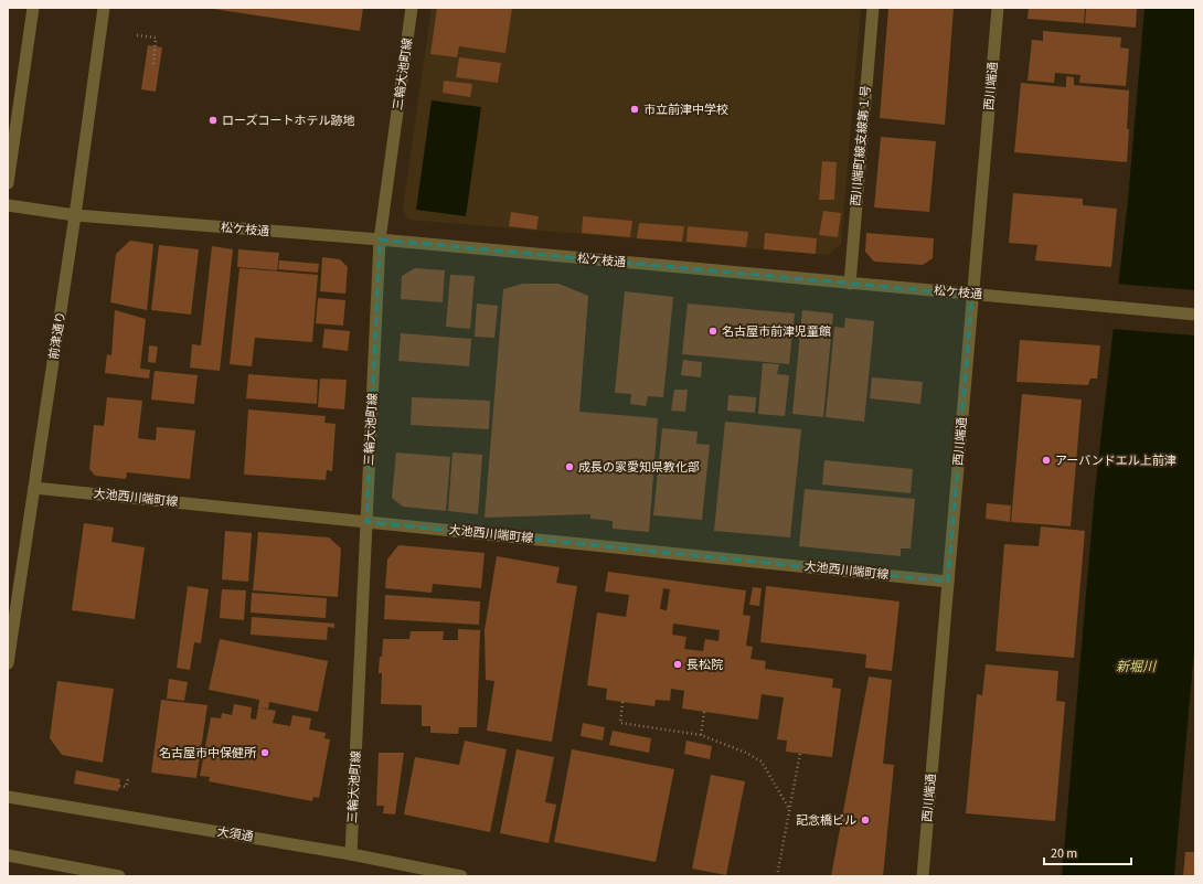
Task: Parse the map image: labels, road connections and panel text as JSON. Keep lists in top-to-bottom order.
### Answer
{
  "streets": {
    "street": [
      "三輪大池町線",
      "西川端通",
      "西川端町線支線第１号",
      "松ケ枝通",
      "前津通り",
      "大池西川端町線",
      "大須通"
    ]
  },
  "crossings": [
    ["三輪大池町線", "松ケ枝通"],
    ["三輪大池町線", "大池西川端町線"],
    ["三輪大池町線", "大須通"],
    ["西川端通", "松ケ枝通"],
    ["西川端通", "大池西川端町線"],
    ["西川端町線支線第１号", "松ケ枝通"],
    ["松ケ枝通", "前津通り"],
    ["前津通り", "大池西川端町線"]
  ],
  "water": ["新堀川"],
  "places": [
    "市立前津中学校",
    "ローズコートホテル跡地",
    "名古屋市前津児童館",
    "アーバンドエル上前津",
    "成長の家愛知県教化部",
    "長松院",
    "名古屋市中保健所",
    "記念橋ビル"
  ],
  "scale_bar": "20 m"
}
